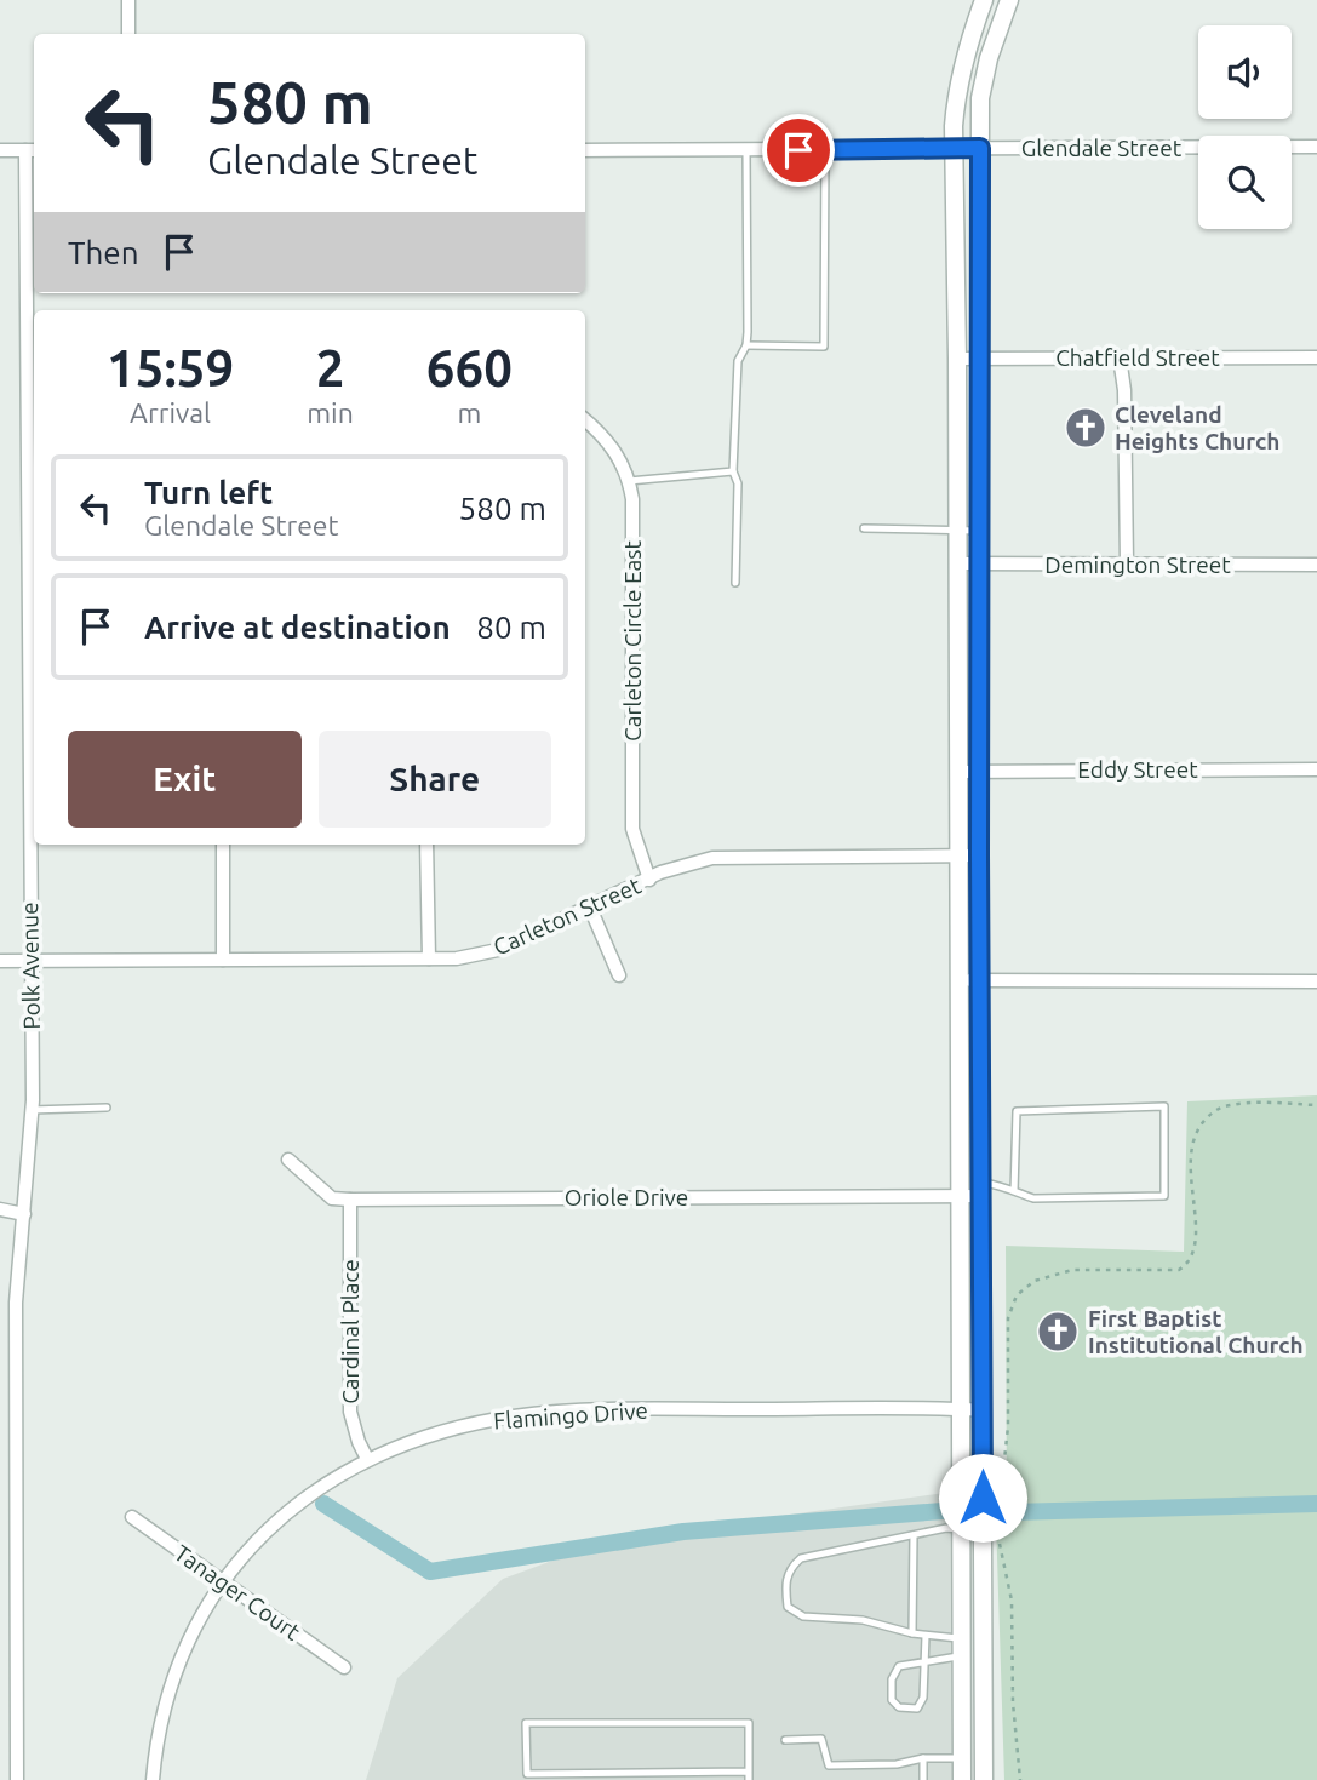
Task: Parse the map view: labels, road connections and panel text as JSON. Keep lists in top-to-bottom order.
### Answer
{
  "streets": {
    "street": [
      "Glendale Street",
      "Chatfield Street",
      "Demington Street",
      "Carleton Circle East",
      "Eddy Street",
      "Carleton Street",
      "Polk Avenue",
      "Oriole Drive",
      "Cardinal Place",
      "Flamingo Drive",
      "Tanager Court"
    ]
  },
  "crossings": [
    ["Carleton Circle East", "Carleton Street"],
    ["Carleton Street", "Polk Avenue"],
    ["Oriole Drive", "Cardinal Place"],
    ["Cardinal Place", "Flamingo Drive"],
    ["Flamingo Drive", "Tanager Court"]
  ],
  "places": {
    "church": ["Cleveland Heights Church", "First Baptist Institutional Church"]
  },
  "page": {
    "turn": ["580 m", "Glendale Street"],
    "then": "Then",
    "eta": [
      "15:59",
      "Arrival",
      "2",
      "min",
      "660",
      "m"
    ],
    "list": [
      {
        "name": "Turn left",
        "note": "Glendale Street",
        "value": "580 m"
      },
      {
        "name": "Arrive at destination",
        "value": "80 m"
      }
    ],
    "buttons": ["Exit", "Share"]
  }
}
